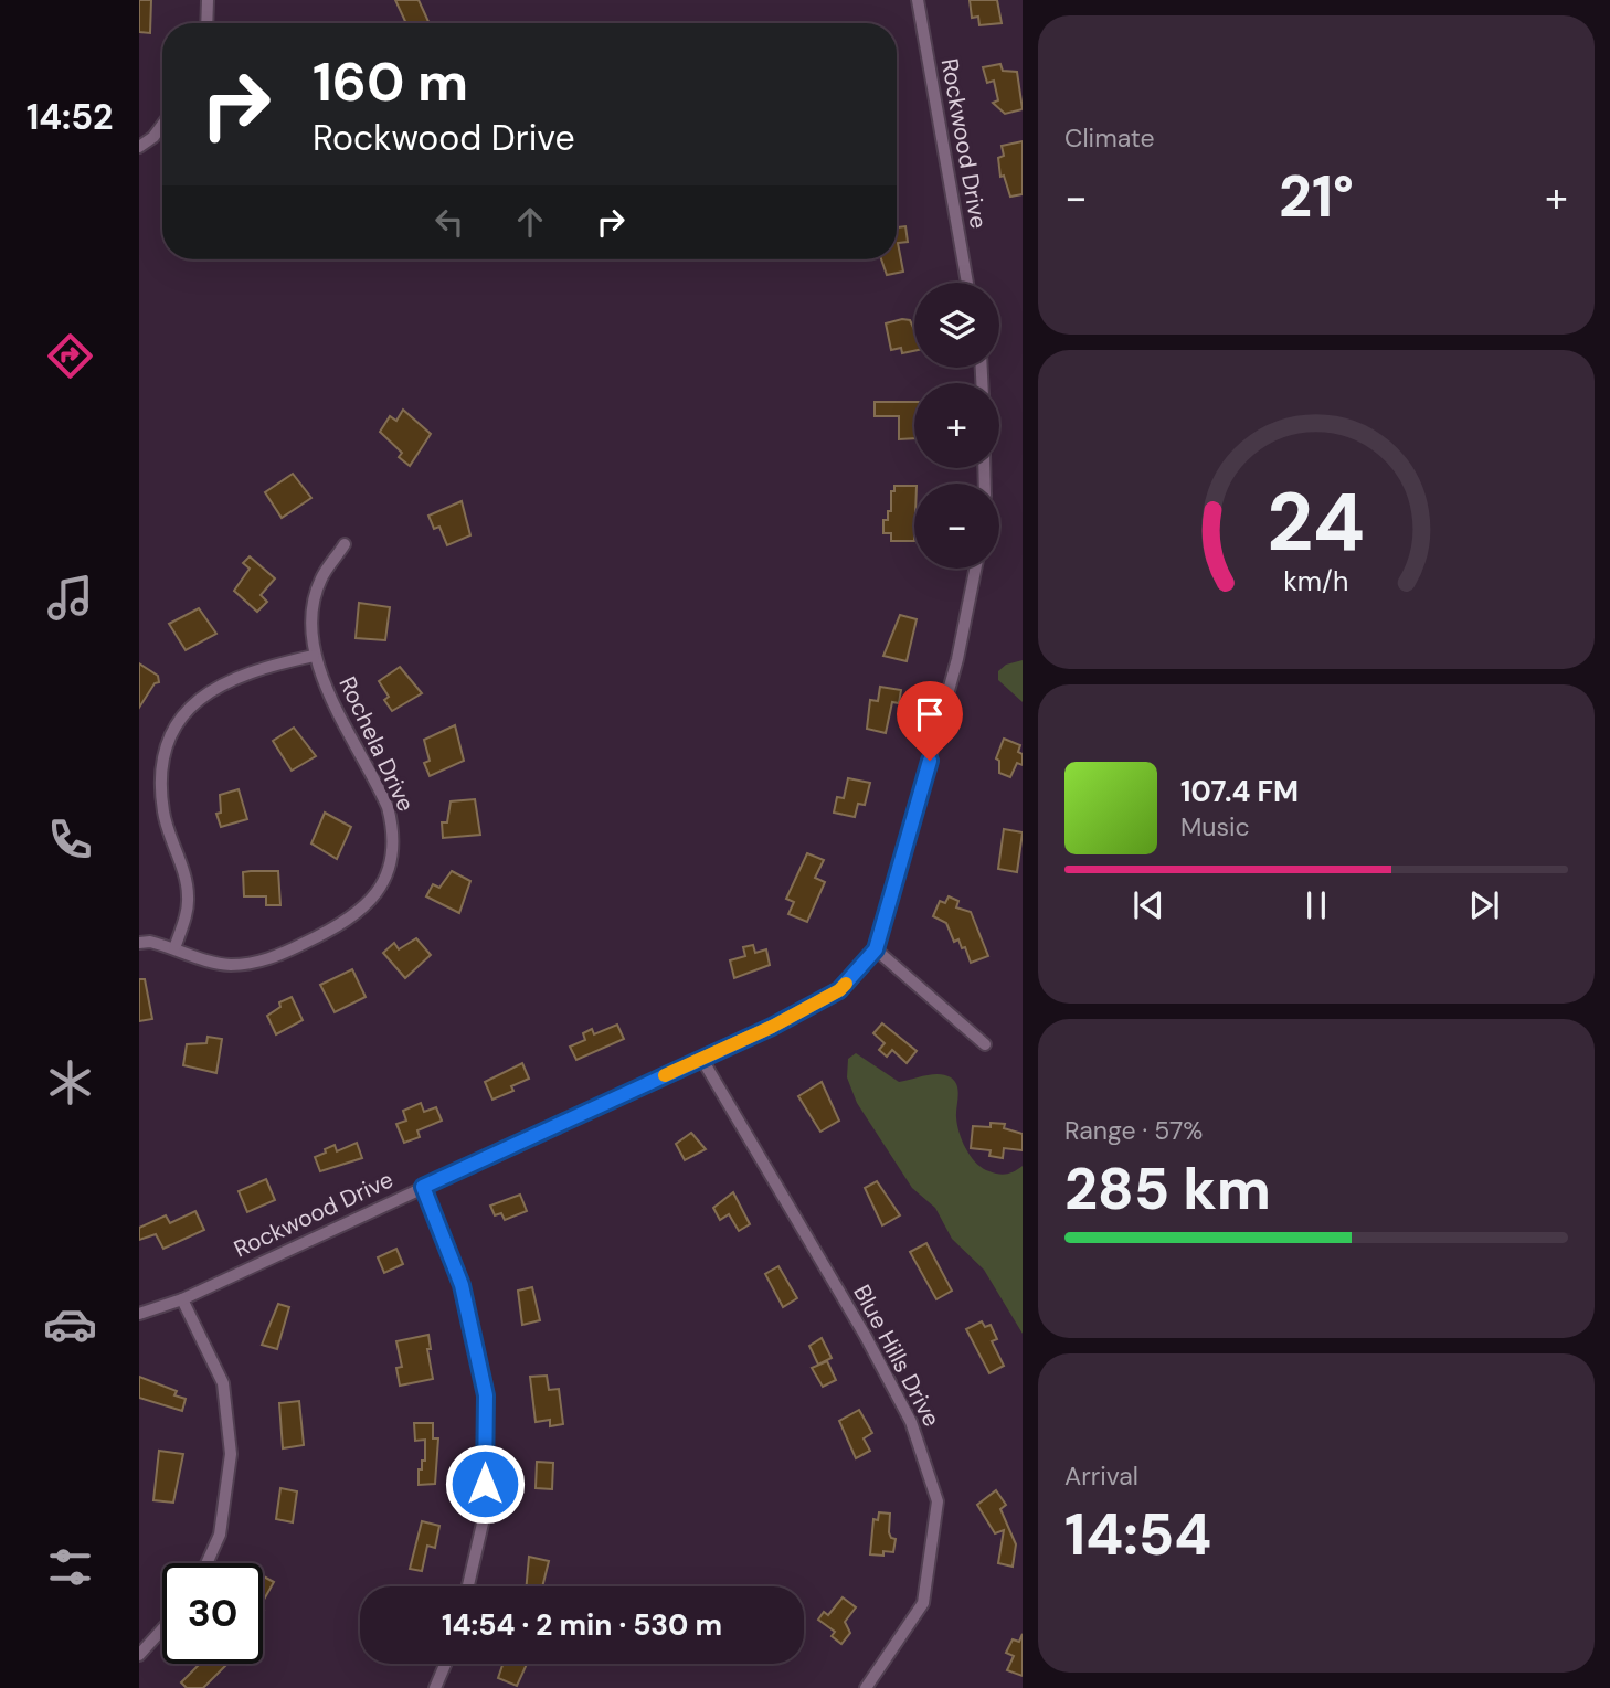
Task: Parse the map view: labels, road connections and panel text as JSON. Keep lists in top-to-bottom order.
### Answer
{
  "streets": {
    "street": ["Rockwood Drive", "Rochela Drive", "Blue Hills Drive"]
  },
  "crossings": [
    ["Rockwood Drive", "Blue Hills Drive"]
  ],
  "page": {
    "tabs": "14:52",
    "tile": [
      "Climate",
      ["Range · 57%", "285 km"],
      ["Arrival", "14:54"]
    ],
    "turn": ["160 m", "Rockwood Drive"],
    "heat": ["−", "21°", "+"],
    "map_buttons": ["+", "−"],
    "song": ["107.4 FM", "Music"],
    "limit": "30",
    "trip": "14:54 · 2 min · 530 m",
    "gauge": ["24", "km/h"]
  }
}
